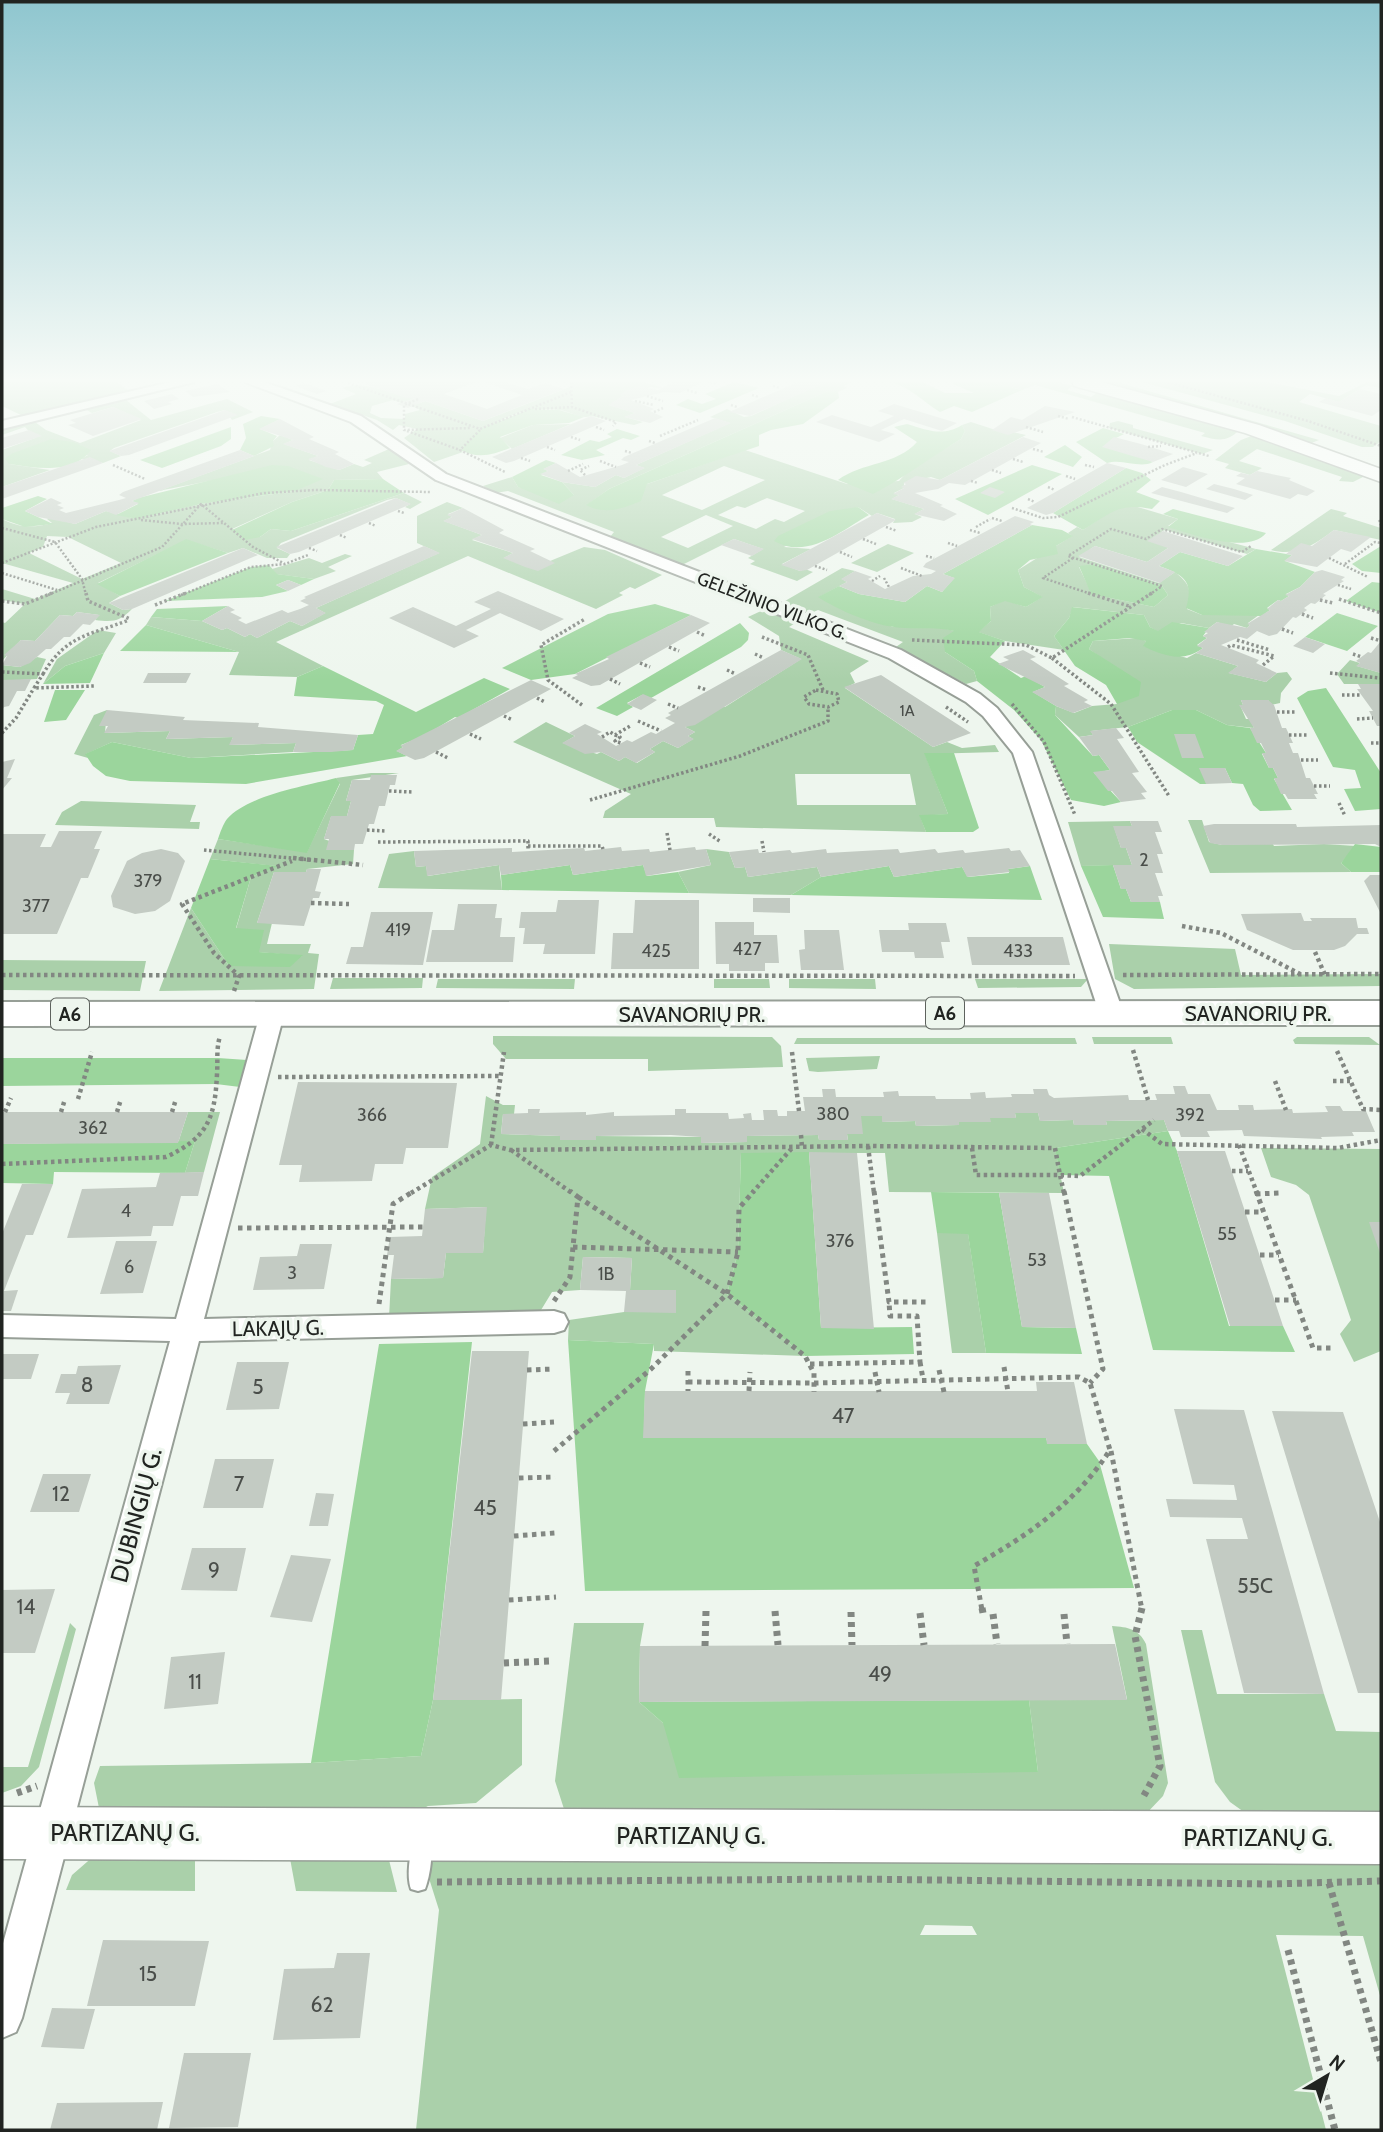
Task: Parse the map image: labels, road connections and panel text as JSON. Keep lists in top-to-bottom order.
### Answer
{
  "streets": {
    "main road": ["A6", "SAVANORIŲ PR.", "PARTIZANŲ G."],
    "street": ["GELEŽINIO VILKO G.", "LAKAJŲ G.", "DUBINGIŲ G."]
  },
  "crossings": [
    ["GELEŽINIO VILKO G.", "SAVANORIŲ PR."],
    ["SAVANORIŲ PR.", "DUBINGIŲ G."],
    ["LAKAJŲ G.", "DUBINGIŲ G."],
    ["DUBINGIŲ G.", "PARTIZANŲ G."]
  ],
  "house_numbers": [
    "1A",
    "2",
    "379",
    "377",
    "419",
    "427",
    "425",
    "433",
    "380",
    "366",
    "392",
    "362",
    "4",
    "55",
    "376",
    "53",
    "6",
    "3",
    "1B",
    "8",
    "5",
    "47",
    "7",
    "12",
    "45",
    "9",
    "55C",
    "14",
    "49",
    "11",
    "15",
    "62"
  ],
  "north": "top right"
}
